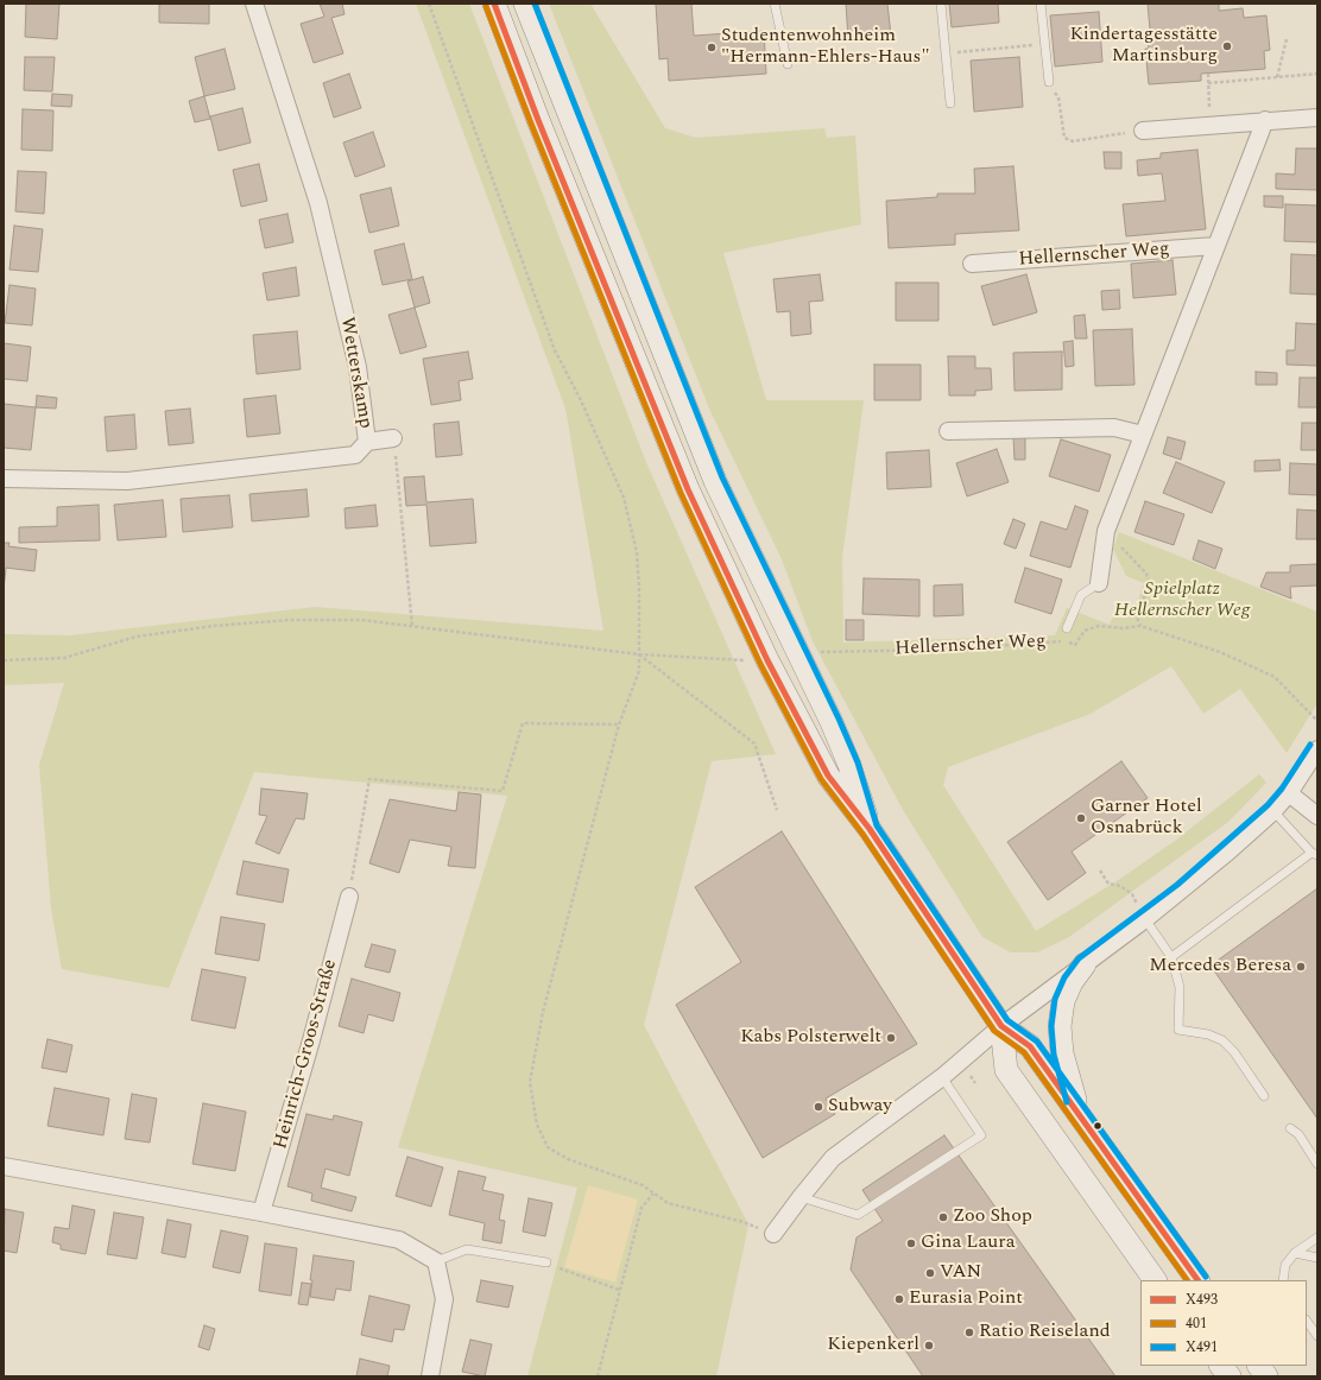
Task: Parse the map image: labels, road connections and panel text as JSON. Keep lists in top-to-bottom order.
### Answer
{
  "streets": {
    "street": ["Hellernscher Weg", "Wetterskamp", "Heinrich-Groos-Straße"]
  },
  "parks": ["Spielplatz Hellernscher Weg"],
  "places": [
    "Kindertagesstätte Martinsburg",
    "Studentenwohnheim \"Hermann-Ehlers-Haus\"",
    "Garner Hotel Osnabrück",
    "Mercedes Beresa",
    "Kabs Polsterwelt",
    "Subway",
    "Zoo Shop",
    "Gina Laura",
    "VAN",
    "Eurasia Point",
    "Ratio Reiseland",
    "Kiepenkerl"
  ],
  "lines": ["transit line X493", "transit line X491", "transit line 401"],
  "legend": ["X493", "401", "X491"]
}
